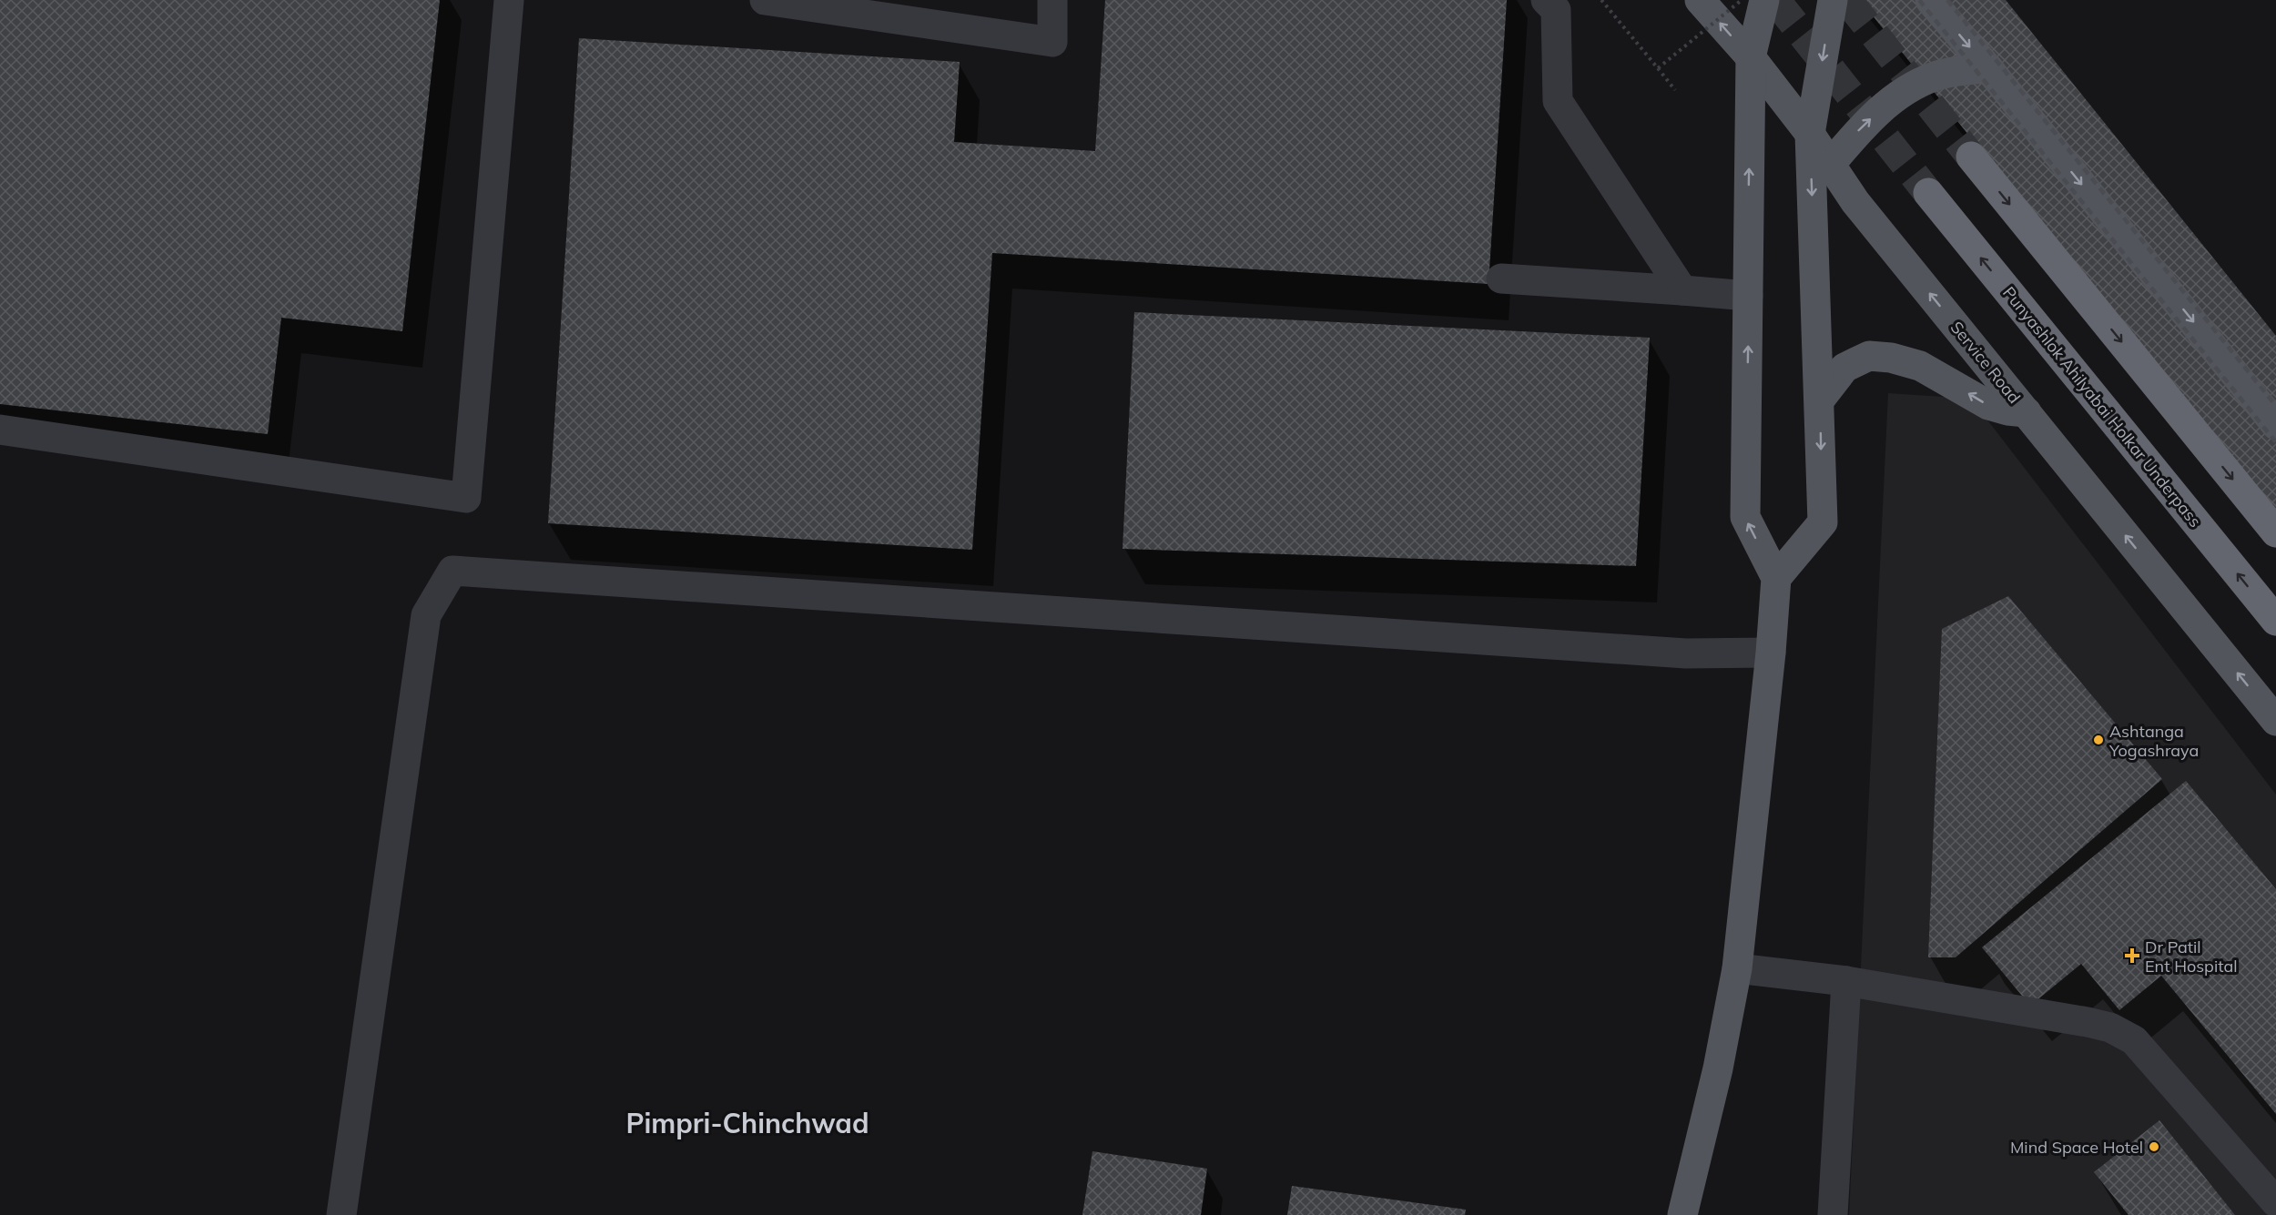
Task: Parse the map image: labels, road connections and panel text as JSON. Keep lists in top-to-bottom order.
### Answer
{
  "streets": {
    "highway": ["Punyashlok Ahilyabai Holkar Underpass"],
    "main road": ["Service Road"]
  },
  "districts": ["Pimpri-Chinchwad"],
  "places": {
    "other": ["Ashtanga Yogashraya", "Mind Space Hotel"],
    "health": ["Dr Patil Ent Hospital"]
  }
}
